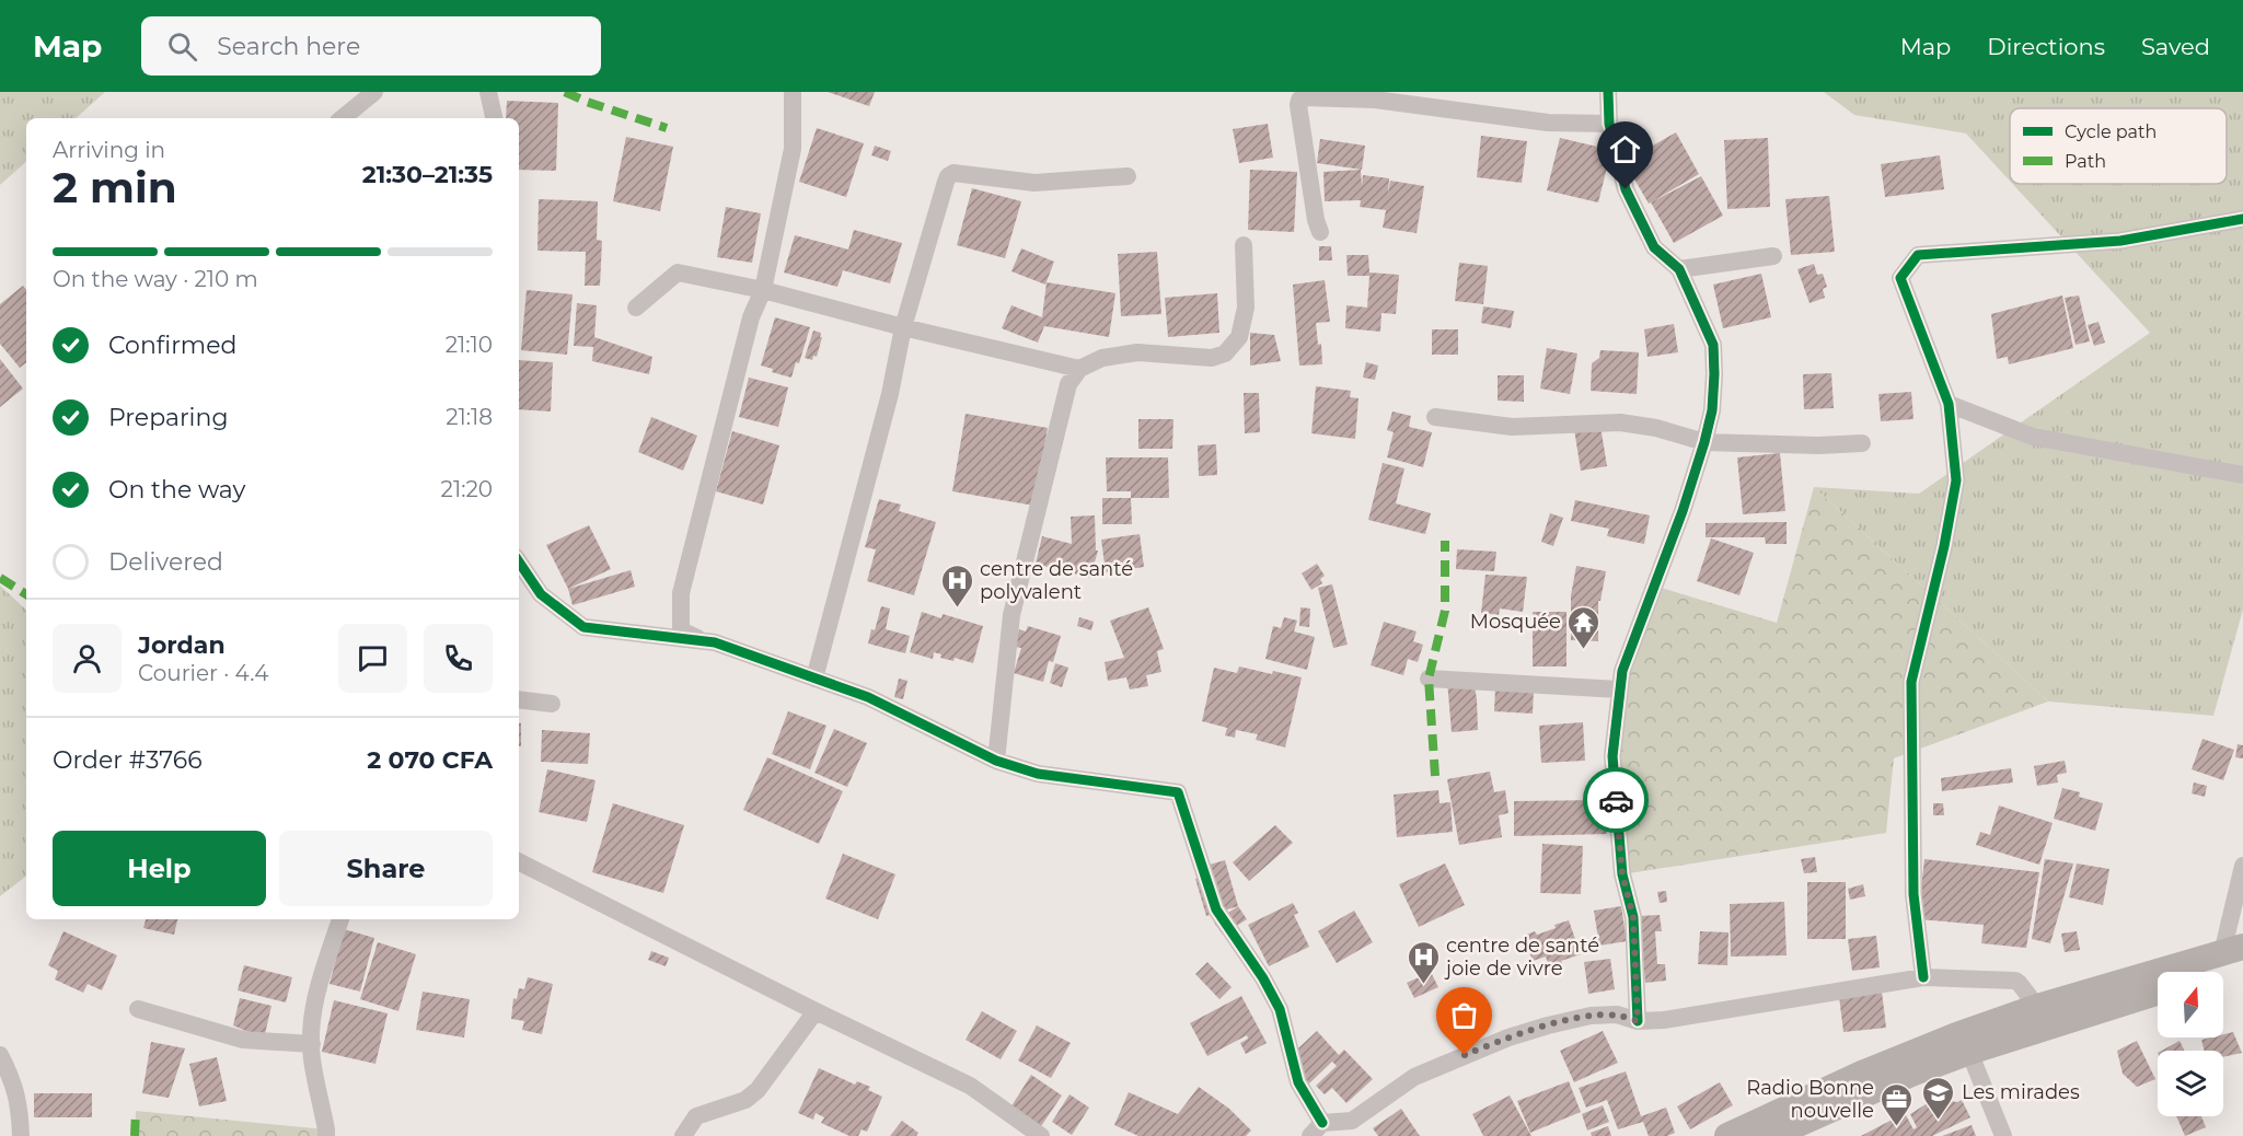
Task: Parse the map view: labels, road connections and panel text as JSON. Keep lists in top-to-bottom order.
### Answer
{
  "places": {
    "hospital": ["centre de santé polyvalent", "centre de santé joie de vivre"],
    "temple": ["Mosquée"],
    "school or university": ["Les mirades"],
    "office": ["Radio Bonne nouvelle"]
  },
  "legend": ["Cycle path", "Path"],
  "north": "top",
  "page": {
    "header": "Map",
    "search": "Search here",
    "nav": ["Map", "Directions", "Saved"],
    "heading": ["2 min", "Arriving in", "21:30–21:35"],
    "panel": [
      "Jordan",
      "Courier · 4.4",
      "Order #3766",
      "2 070 CFA"
    ],
    "bar": "On the way · 210 m",
    "list": [
      ["Confirmed", "21:10"],
      ["Preparing", "21:18"],
      ["On the way", "21:20"],
      "Delivered"
    ],
    "buttons": ["Help", "Share"]
  }
}
